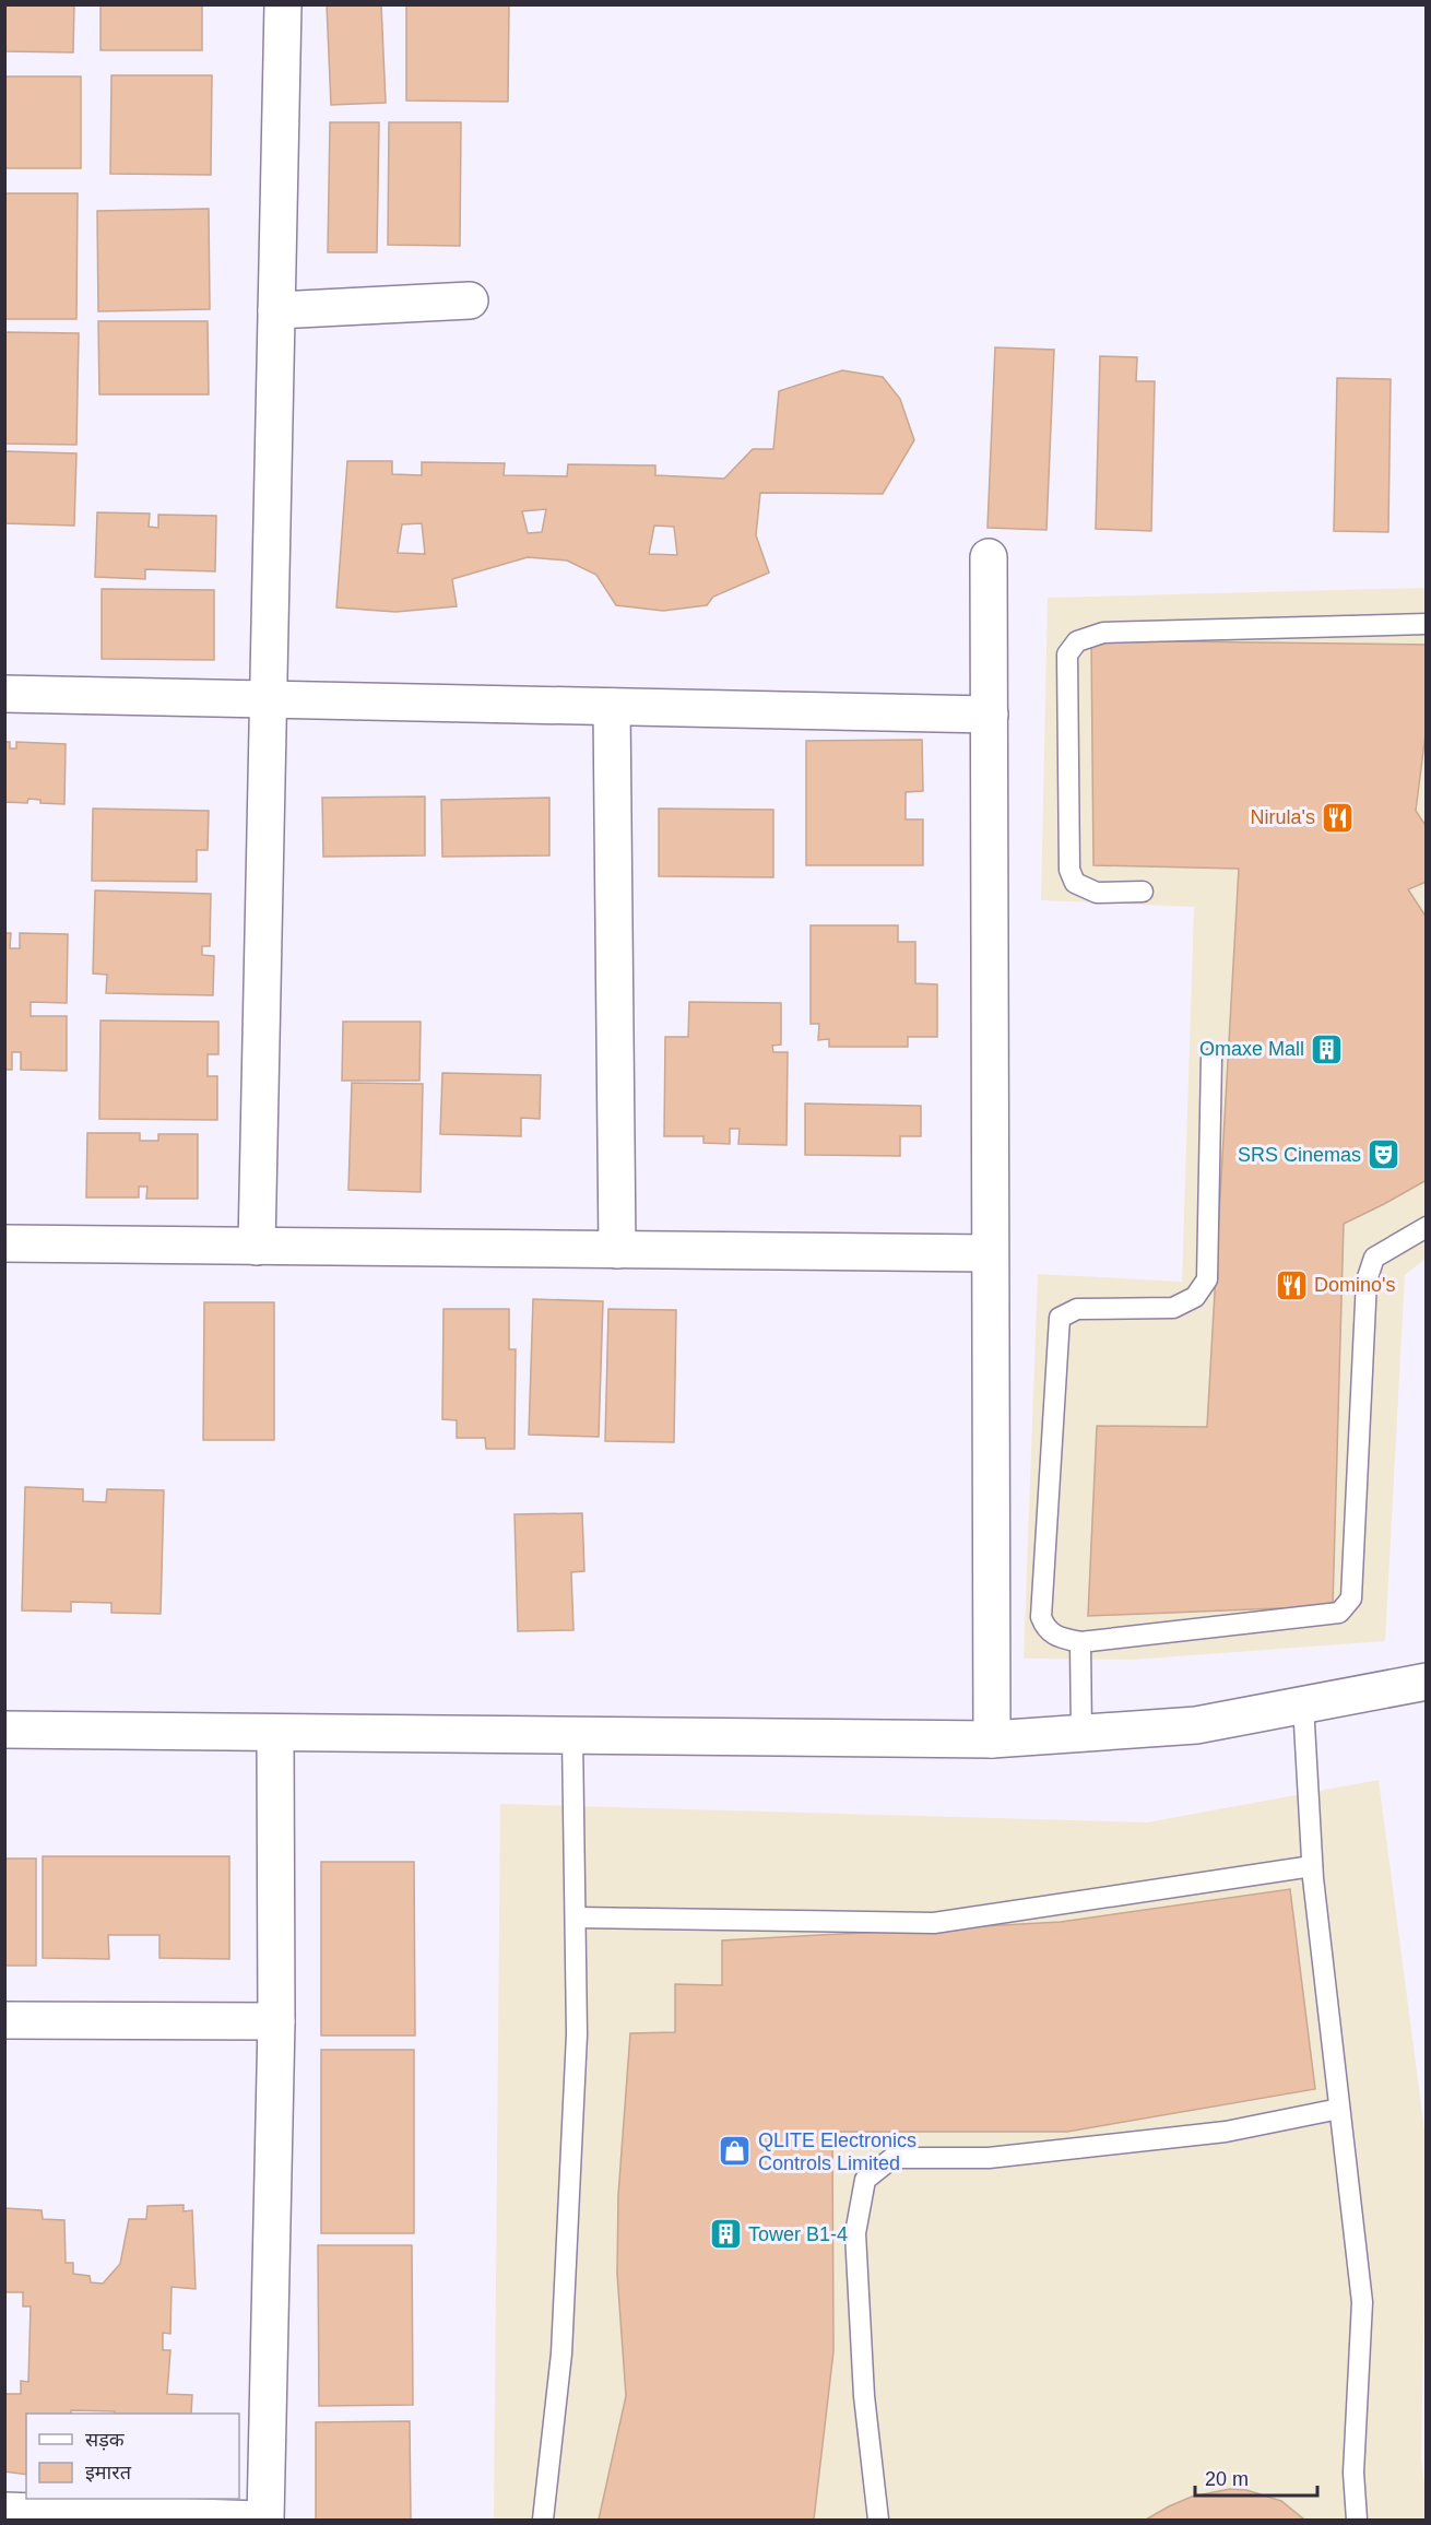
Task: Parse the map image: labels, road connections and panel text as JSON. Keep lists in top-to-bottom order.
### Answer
{
  "places": {
    "restaurant": ["Nirula's", "Domino's"],
    "building": ["Omaxe Mall", "Tower B1-4"],
    "theatre": ["SRS Cinemas"],
    "shop": ["QLITE Electronics Controls Limited"]
  },
  "legend": ["सड़क", "इमारत"],
  "scale_bar": "20 m"
}
